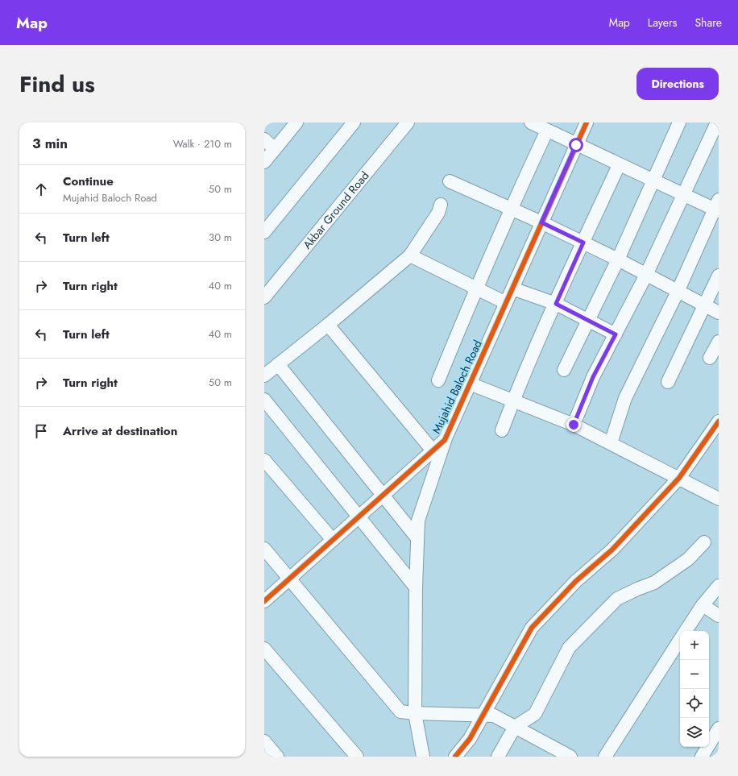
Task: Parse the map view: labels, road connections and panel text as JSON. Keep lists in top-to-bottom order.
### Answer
{
  "streets": {
    "street": ["Akbar Ground Road", "Mujahid Baloch Road"]
  },
  "page": {
    "header": "Map",
    "nav": ["Map", "Layers", "Share"],
    "title": "Find us",
    "buttons": "Directions",
    "heading": ["3 min", "Walk · 210 m"],
    "list": [
      ["Continue", "Mujahid Baloch Road", "50 m"],
      ["Turn left", "30 m"],
      ["Turn right", "40 m"],
      ["Turn left", "40 m"],
      ["Turn right", "50 m"],
      "Arrive at destination"
    ],
    "map_buttons": ["+", "−"]
  }
}
